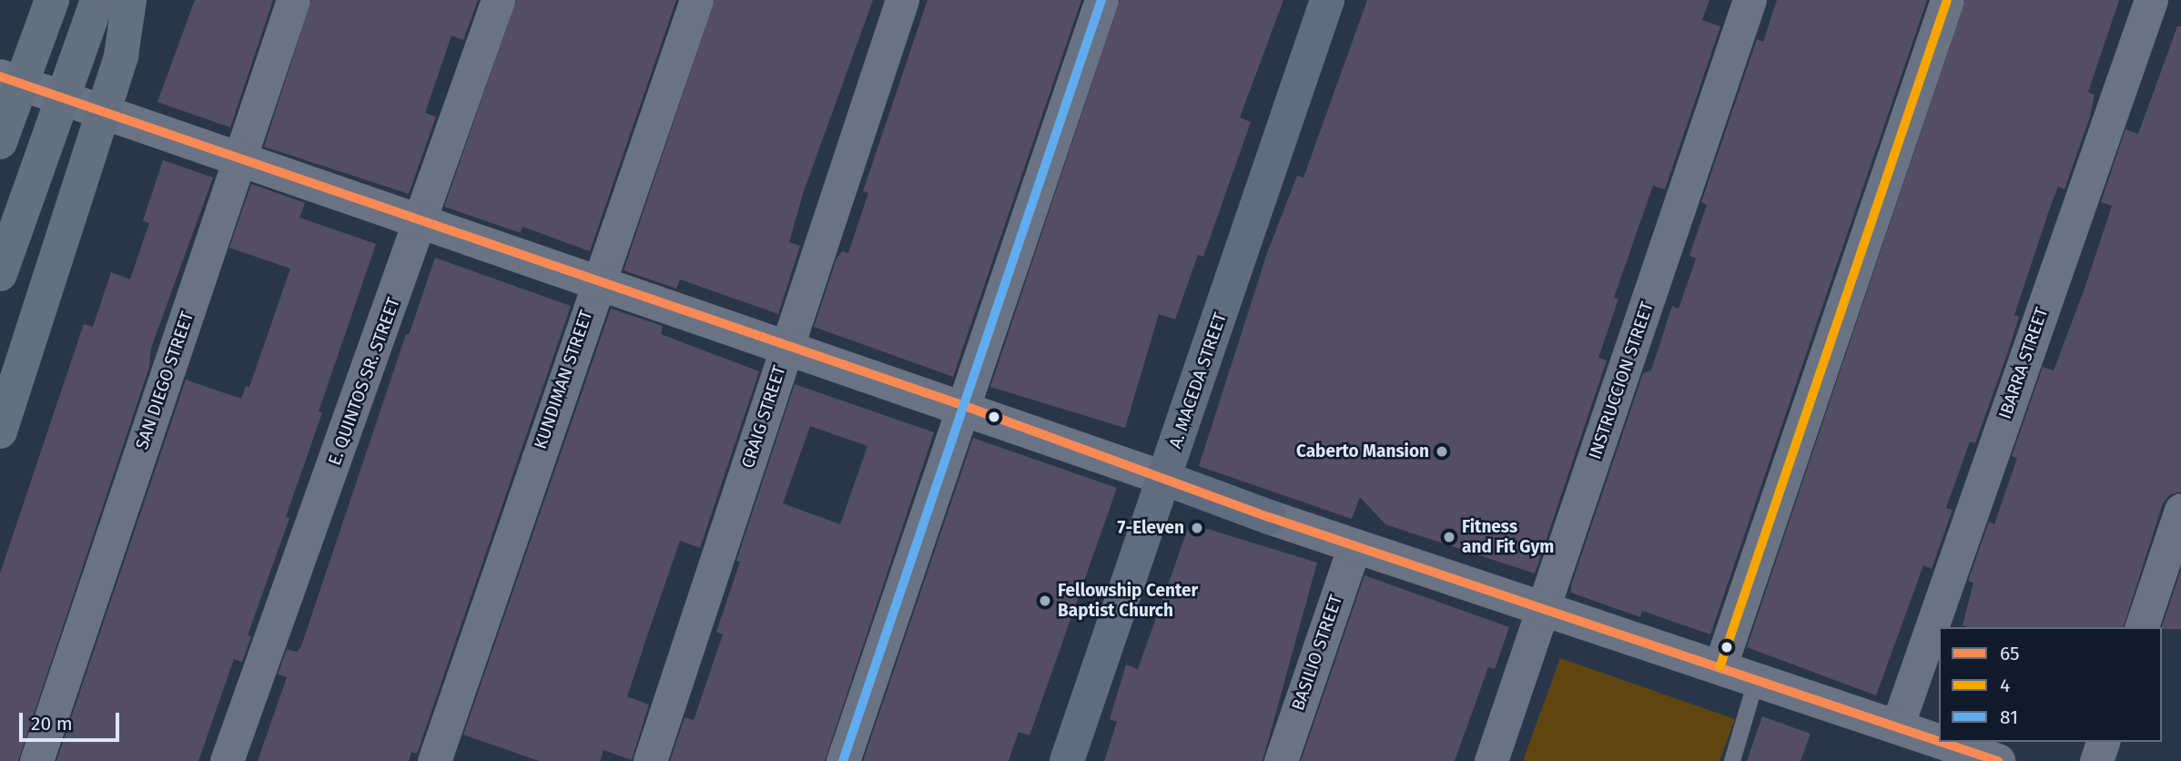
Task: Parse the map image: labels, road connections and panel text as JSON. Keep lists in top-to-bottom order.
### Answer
{
  "streets": {
    "main road": ["A. MACEDA STREET"],
    "street": [
      "IBARRA STREET",
      "KUNDIMAN STREET",
      "SAN DIEGO STREET",
      "INSTRUCCION STREET",
      "E. QUINTOS SR. STREET",
      "CRAIG STREET",
      "BASILIO STREET"
    ]
  },
  "places": [
    "Caberto Mansion",
    "7-Eleven",
    "Fitness and Fit Gym",
    "Fellowship Center Baptist Church"
  ],
  "lines": ["transit line 4", "transit line 81", "transit line 65"],
  "legend": ["65", "4", "81"],
  "scale_bar": "20 m"
}
